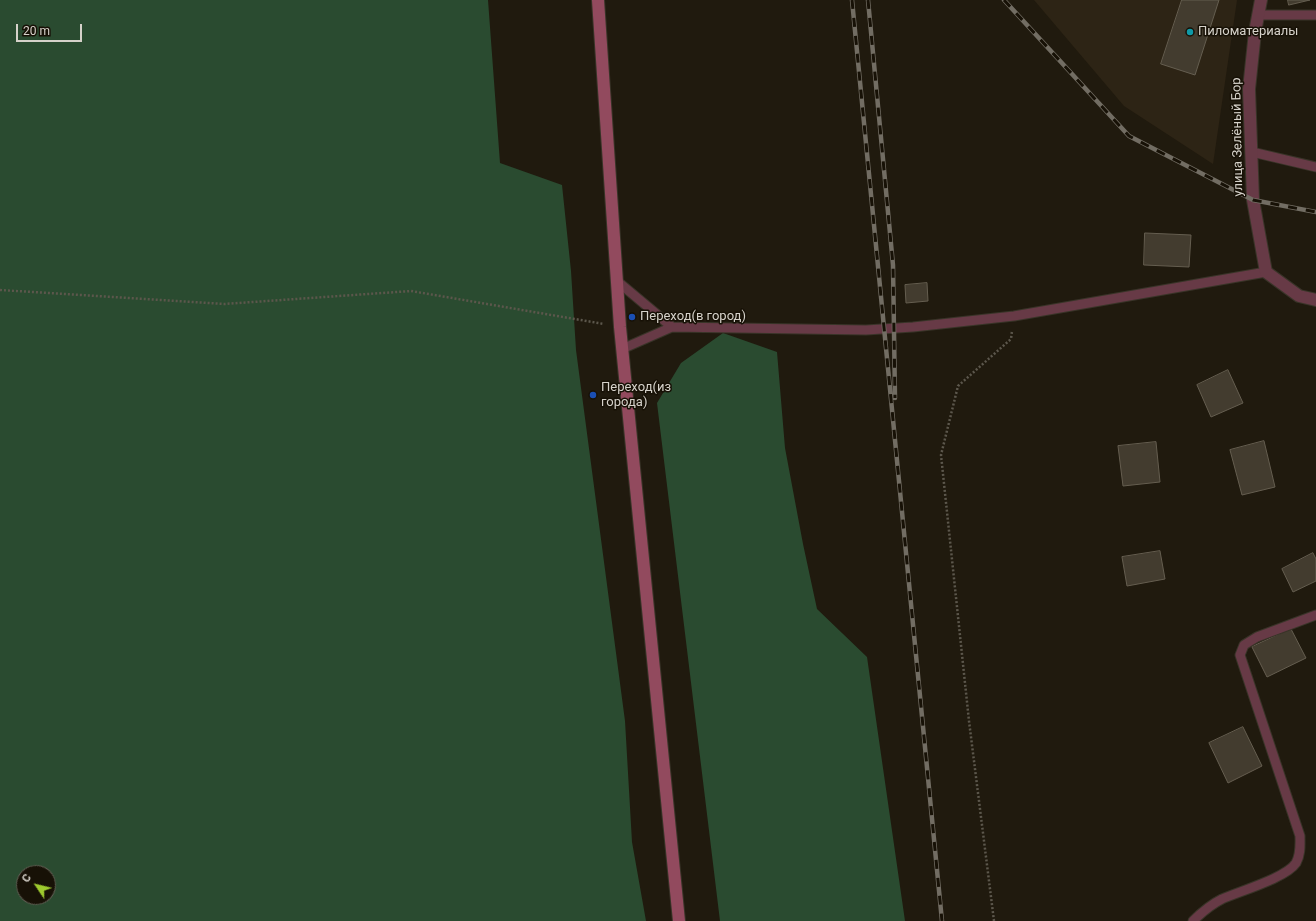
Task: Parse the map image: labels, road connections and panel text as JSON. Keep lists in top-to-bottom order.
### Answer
{
  "streets": {
    "street": ["улица Зелёный Бор"]
  },
  "places": ["Пиломатериалы", "Переход(в город)", "Переход(из города)"],
  "scale_bar": "20 m",
  "north": "top left"
}
